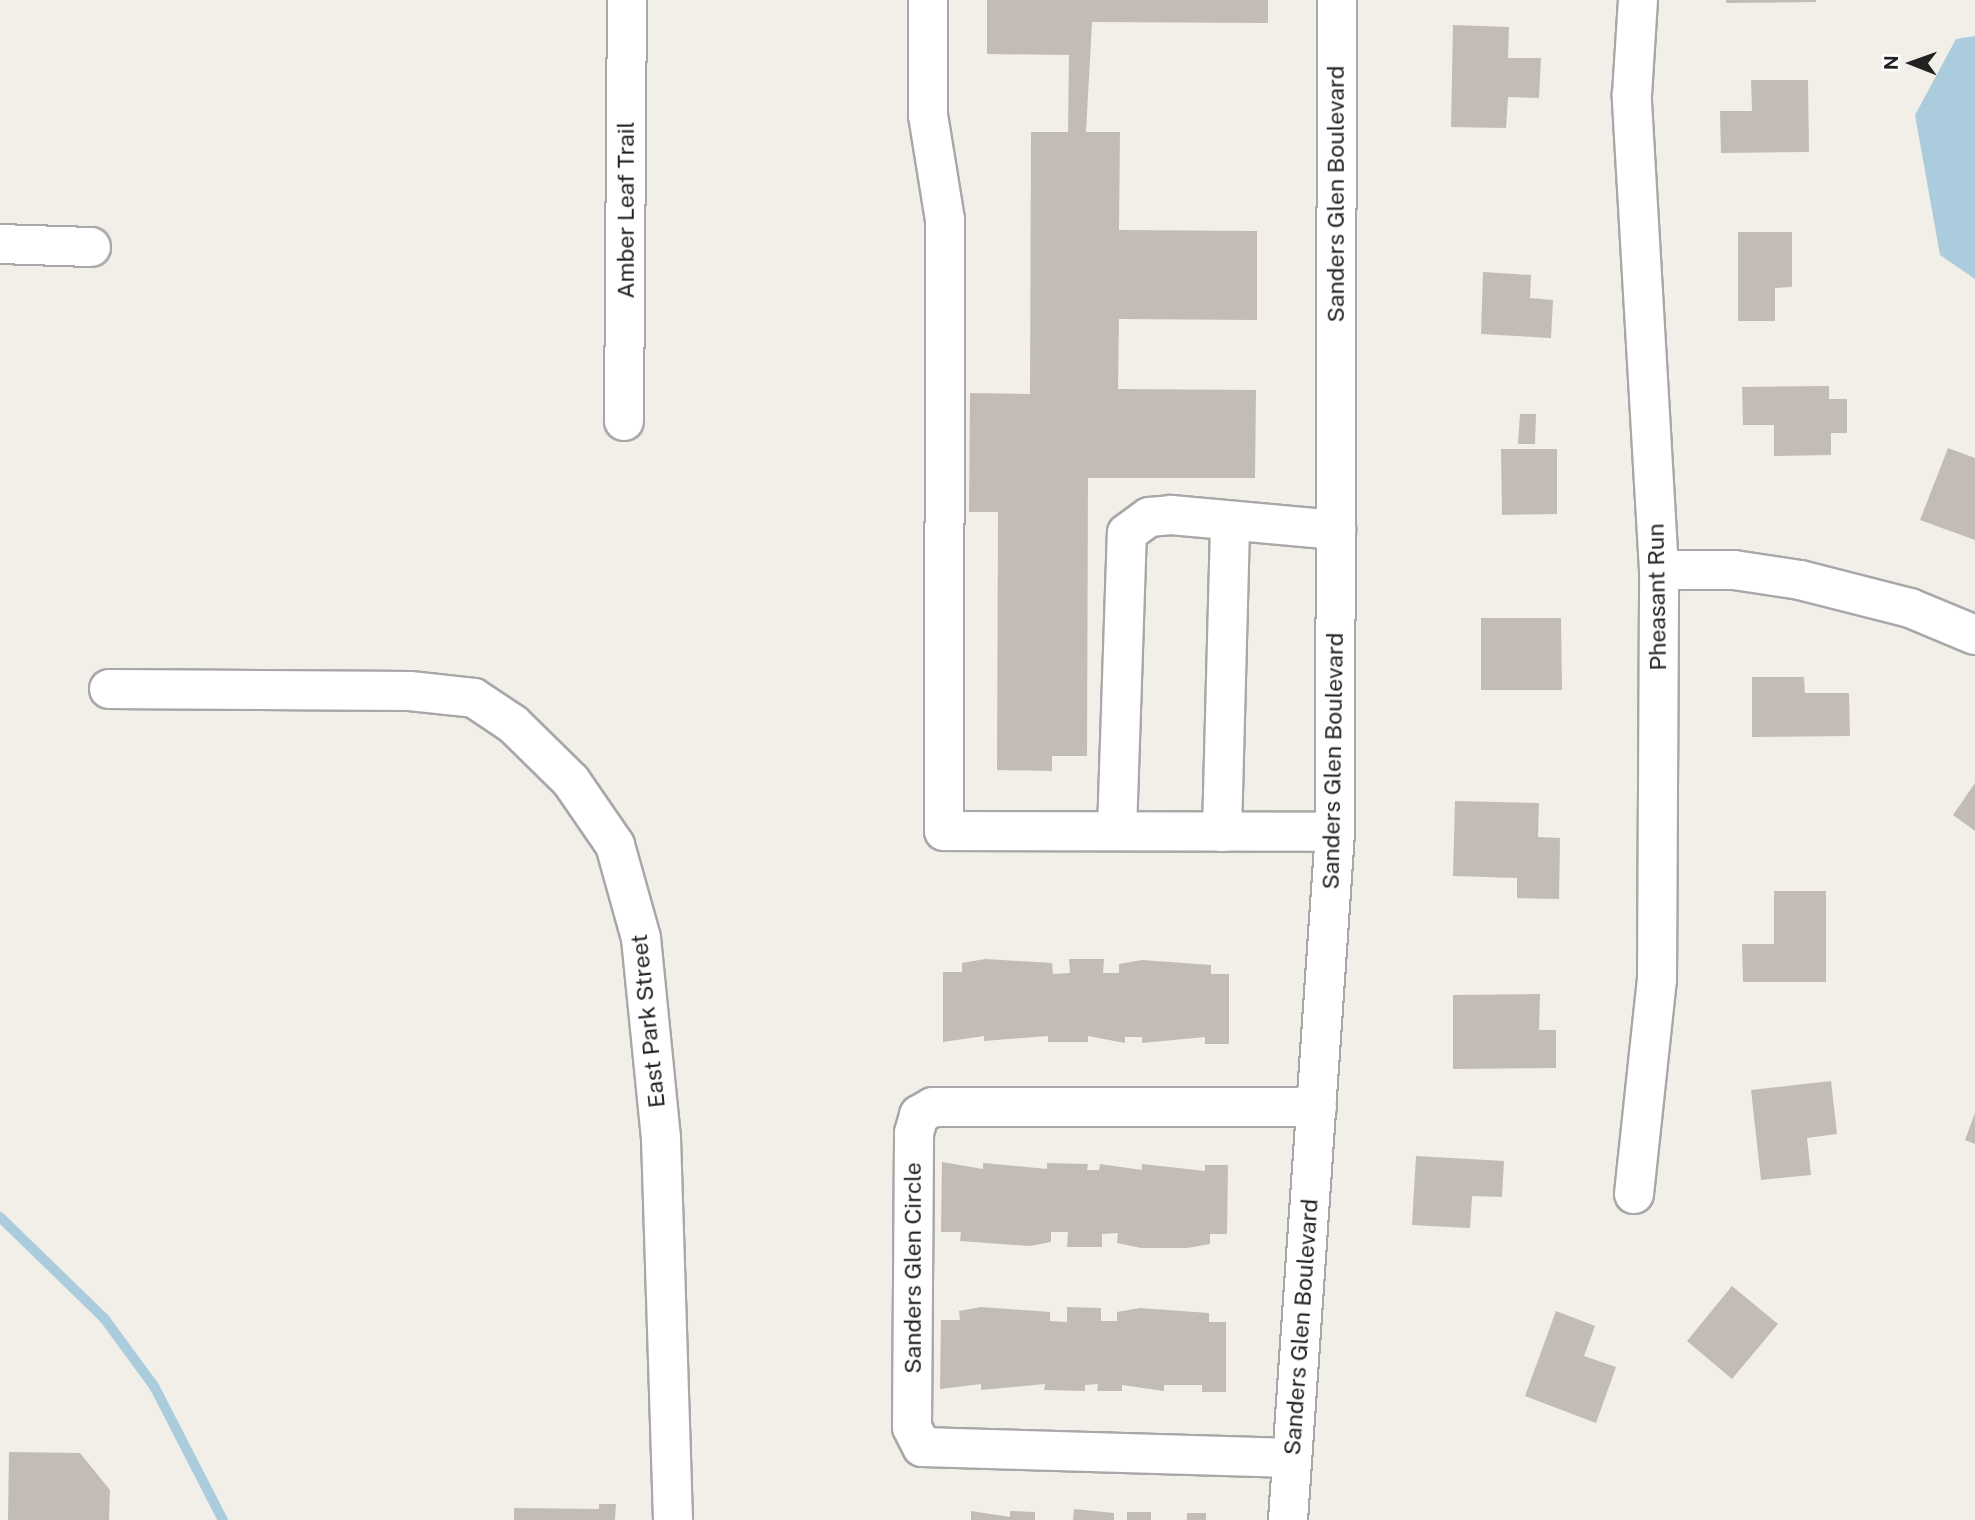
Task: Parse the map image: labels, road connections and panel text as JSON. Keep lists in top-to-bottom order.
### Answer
{
  "streets": {
    "street": [
      "Sanders Glen Boulevard",
      "Amber Leaf Trail",
      "Pheasant Run",
      "East Park Street",
      "Sanders Glen Circle"
    ]
  },
  "crossings": [
    ["Sanders Glen Boulevard", "Sanders Glen Circle"]
  ],
  "north": "left"
}
